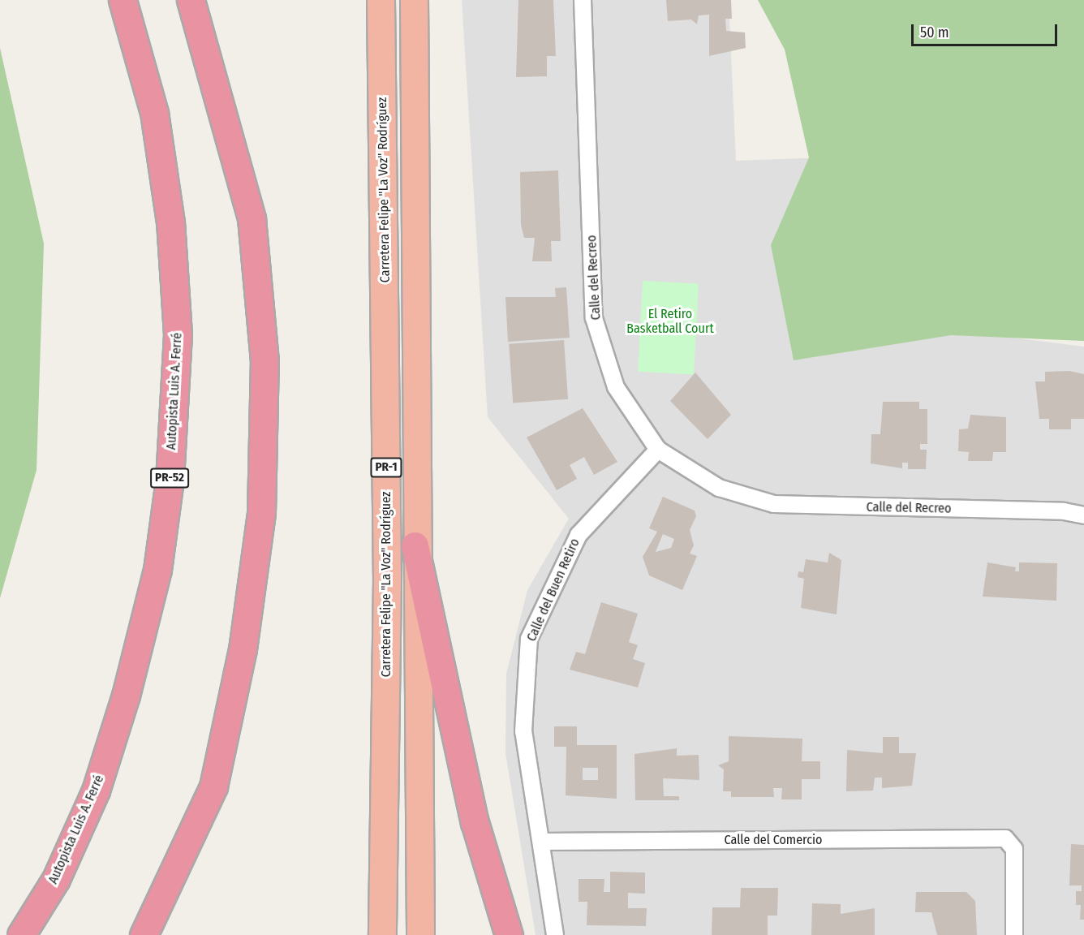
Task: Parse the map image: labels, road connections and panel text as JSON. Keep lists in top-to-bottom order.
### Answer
{
  "streets": {
    "highway": [
      "Carretera Felipe \"La Voz\" Rodríguez",
      "Autopista Luis A. Ferré",
      "PR-1",
      "PR-52"
    ],
    "street": ["Calle del Recreo", "Calle del Buen Retiro", "Calle del Comercio"]
  },
  "crossings": [
    ["Calle del Recreo", "Calle del Buen Retiro"],
    ["Calle del Buen Retiro", "Calle del Comercio"]
  ],
  "parks": ["El Retiro Basketball Court"],
  "scale_bar": "50 m"
}
